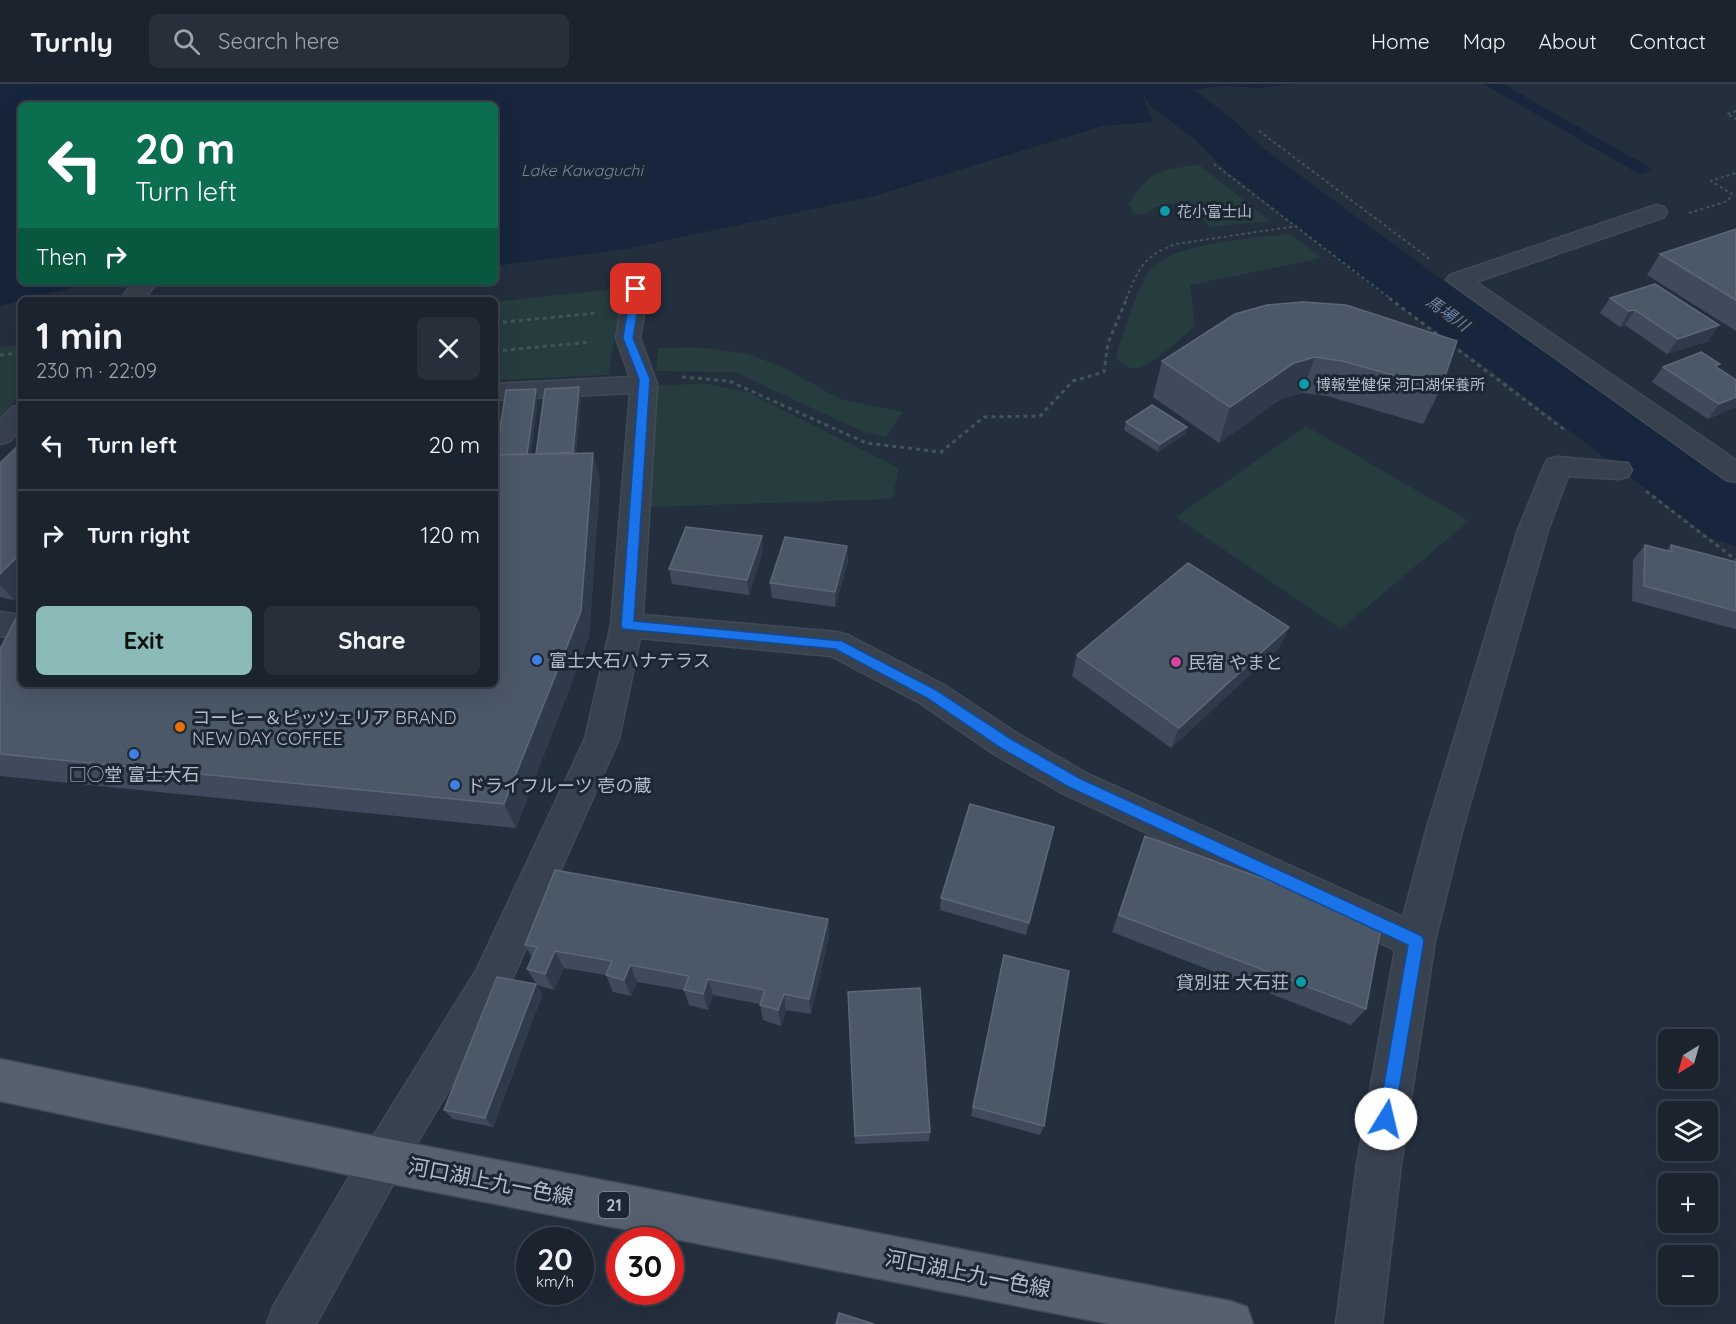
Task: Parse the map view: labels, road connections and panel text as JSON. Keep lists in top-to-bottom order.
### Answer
{
  "streets": {
    "main road": ["河口湖上九一色線", "21"]
  },
  "water": ["Lake Kawaguchi", "馬場川"],
  "places": [
    "花小富士山",
    "博報堂健保 河口湖保養所",
    "富士大石ハナテラス",
    "民宿 やまと",
    "コーヒー＆ピッツェリア BRAND NEW DAY COFFEE",
    "□○堂 富士大石",
    "ドライフルーツ 壱の蔵",
    "貸別荘 大石荘"
  ],
  "north": "bottom left",
  "page": {
    "header": "Turnly",
    "search": "Search here",
    "nav": [
      "Home",
      "Map",
      "About",
      "Contact"
    ],
    "turn": ["20 m", "Turn left"],
    "then": "Then",
    "heading": ["1 min", "230 m · 22:09"],
    "list": [
      {
        "name": "Turn left",
        "value": "20 m"
      },
      {
        "name": "Turn right",
        "value": "120 m"
      }
    ],
    "buttons": ["Exit", "Share"],
    "map_buttons": ["+", "−"],
    "speed": "20 km/h",
    "limit": "30"
  }
}
